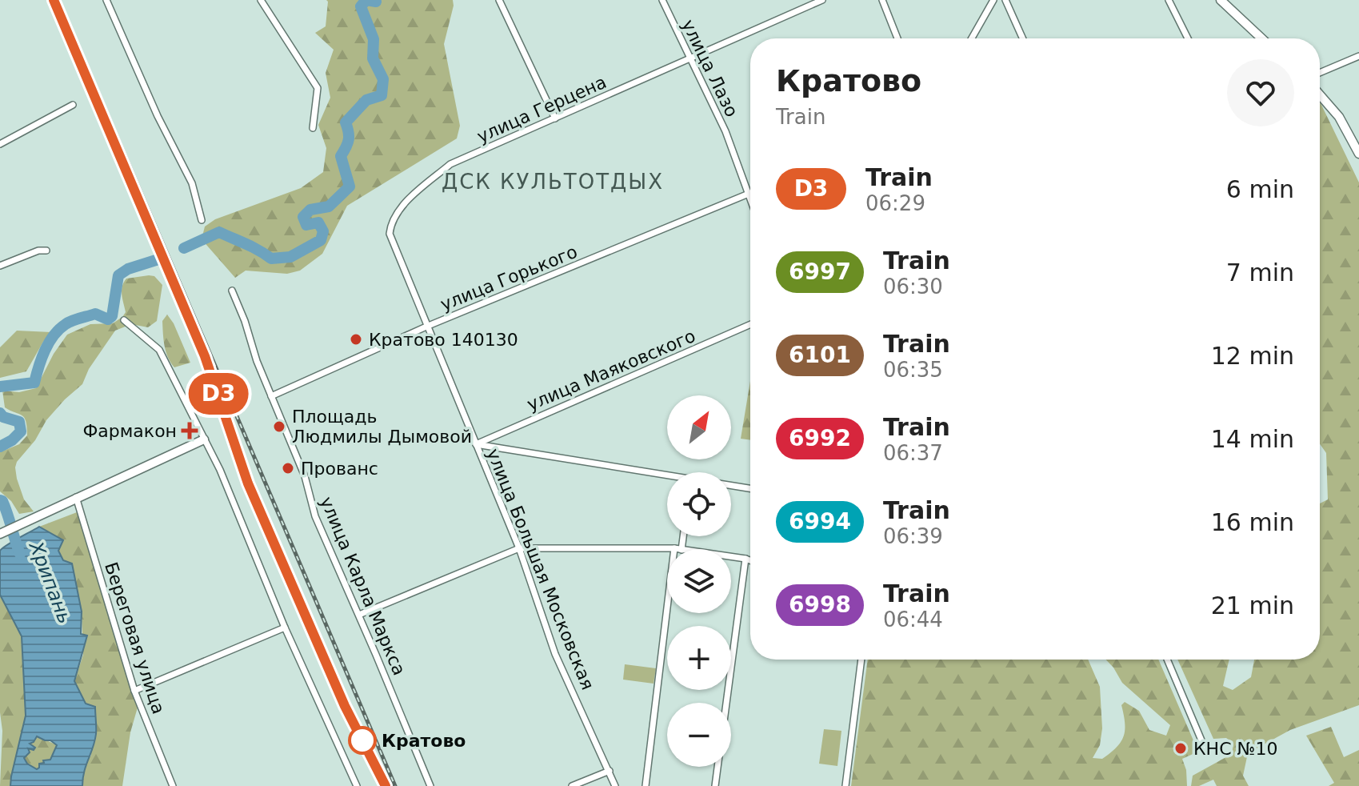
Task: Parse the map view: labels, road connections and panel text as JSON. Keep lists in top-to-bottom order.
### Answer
{
  "streets": {
    "street": [
      "улица Лазо",
      "улица Герцена",
      "улица Горького",
      "улица Маяковского",
      "улица Большая Московская",
      "улица Карла Маркса",
      "Береговая улица"
    ]
  },
  "crossings": [
    ["улица Лазо", "улица Герцена"],
    ["улица Лазо", "улица Горького"],
    ["улица Герцена", "улица Горького"],
    ["улица Герцена", "улица Большая Московская"],
    ["улица Горького", "улица Большая Московская"],
    ["улица Горького", "улица Карла Маркса"],
    ["улица Маяковского", "улица Большая Московская"]
  ],
  "districts": ["ДСК КУЛЬТОТДЫХ"],
  "water": ["Хрипань"],
  "places": {
    "other": [
      "Кратово 140130",
      "Площадь Людмилы Дымовой",
      "Прованс",
      "Кратово",
      "КНС №10"
    ],
    "health": ["Фармакон"]
  },
  "north": "top right",
  "page": {
    "on_map": "D3",
    "heading": ["Кратово", "Train"],
    "list": [
      {
        "mark": "D3",
        "name": "Train",
        "note": "06:29",
        "value": "6 min"
      },
      {
        "mark": "6997",
        "name": "Train",
        "note": "06:30",
        "value": "7 min"
      },
      {
        "mark": "6101",
        "name": "Train",
        "note": "06:35",
        "value": "12 min"
      },
      {
        "mark": "6992",
        "name": "Train",
        "note": "06:37",
        "value": "14 min"
      },
      {
        "mark": "6994",
        "name": "Train",
        "note": "06:39",
        "value": "16 min"
      },
      {
        "mark": "6998",
        "name": "Train",
        "note": "06:44",
        "value": "21 min"
      }
    ],
    "map_buttons": ["+", "−"]
  }
}
